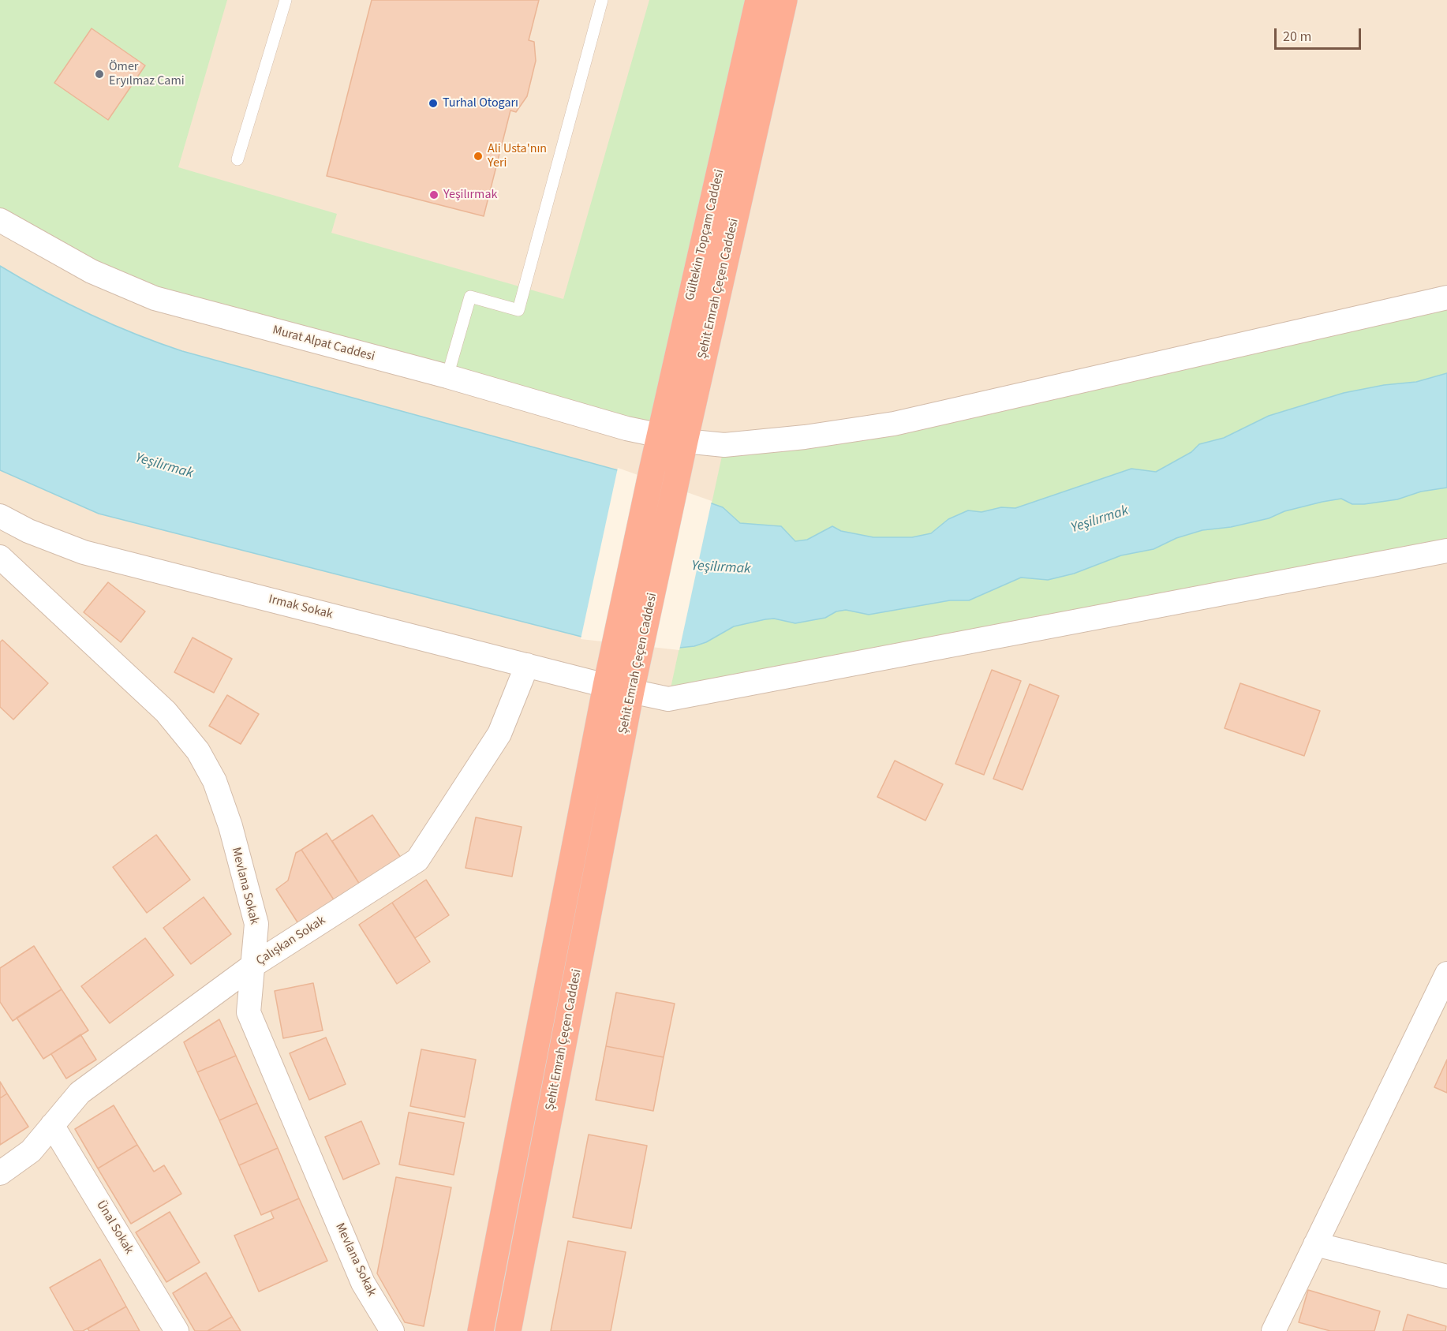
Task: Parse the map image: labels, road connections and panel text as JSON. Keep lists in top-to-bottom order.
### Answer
{
  "streets": {
    "highway": ["Gültekin Topçam Caddesi", "Şehit Emrah Çeçen Caddesi"],
    "street": [
      "Murat Alpat Caddesi",
      "Irmak Sokak",
      "Mevlana Sokak",
      "Çalışkan Sokak",
      "Ünal Sokak"
    ]
  },
  "crossings": [
    ["Gültekin Topçam Caddesi", "Şehit Emrah Çeçen Caddesi"],
    ["Gültekin Topçam Caddesi", "Murat Alpat Caddesi"],
    ["Şehit Emrah Çeçen Caddesi", "Murat Alpat Caddesi"],
    ["Şehit Emrah Çeçen Caddesi", "Irmak Sokak"],
    ["Irmak Sokak", "Çalışkan Sokak"],
    ["Mevlana Sokak", "Çalışkan Sokak"],
    ["Çalışkan Sokak", "Ünal Sokak"]
  ],
  "water": ["Yeşilırmak"],
  "places": [
    "Ömer Eryılmaz Cami",
    "Turhal Otogarı",
    "Ali Usta'nın Yeri",
    "Yeşilırmak"
  ],
  "scale_bar": "20 m"
}
